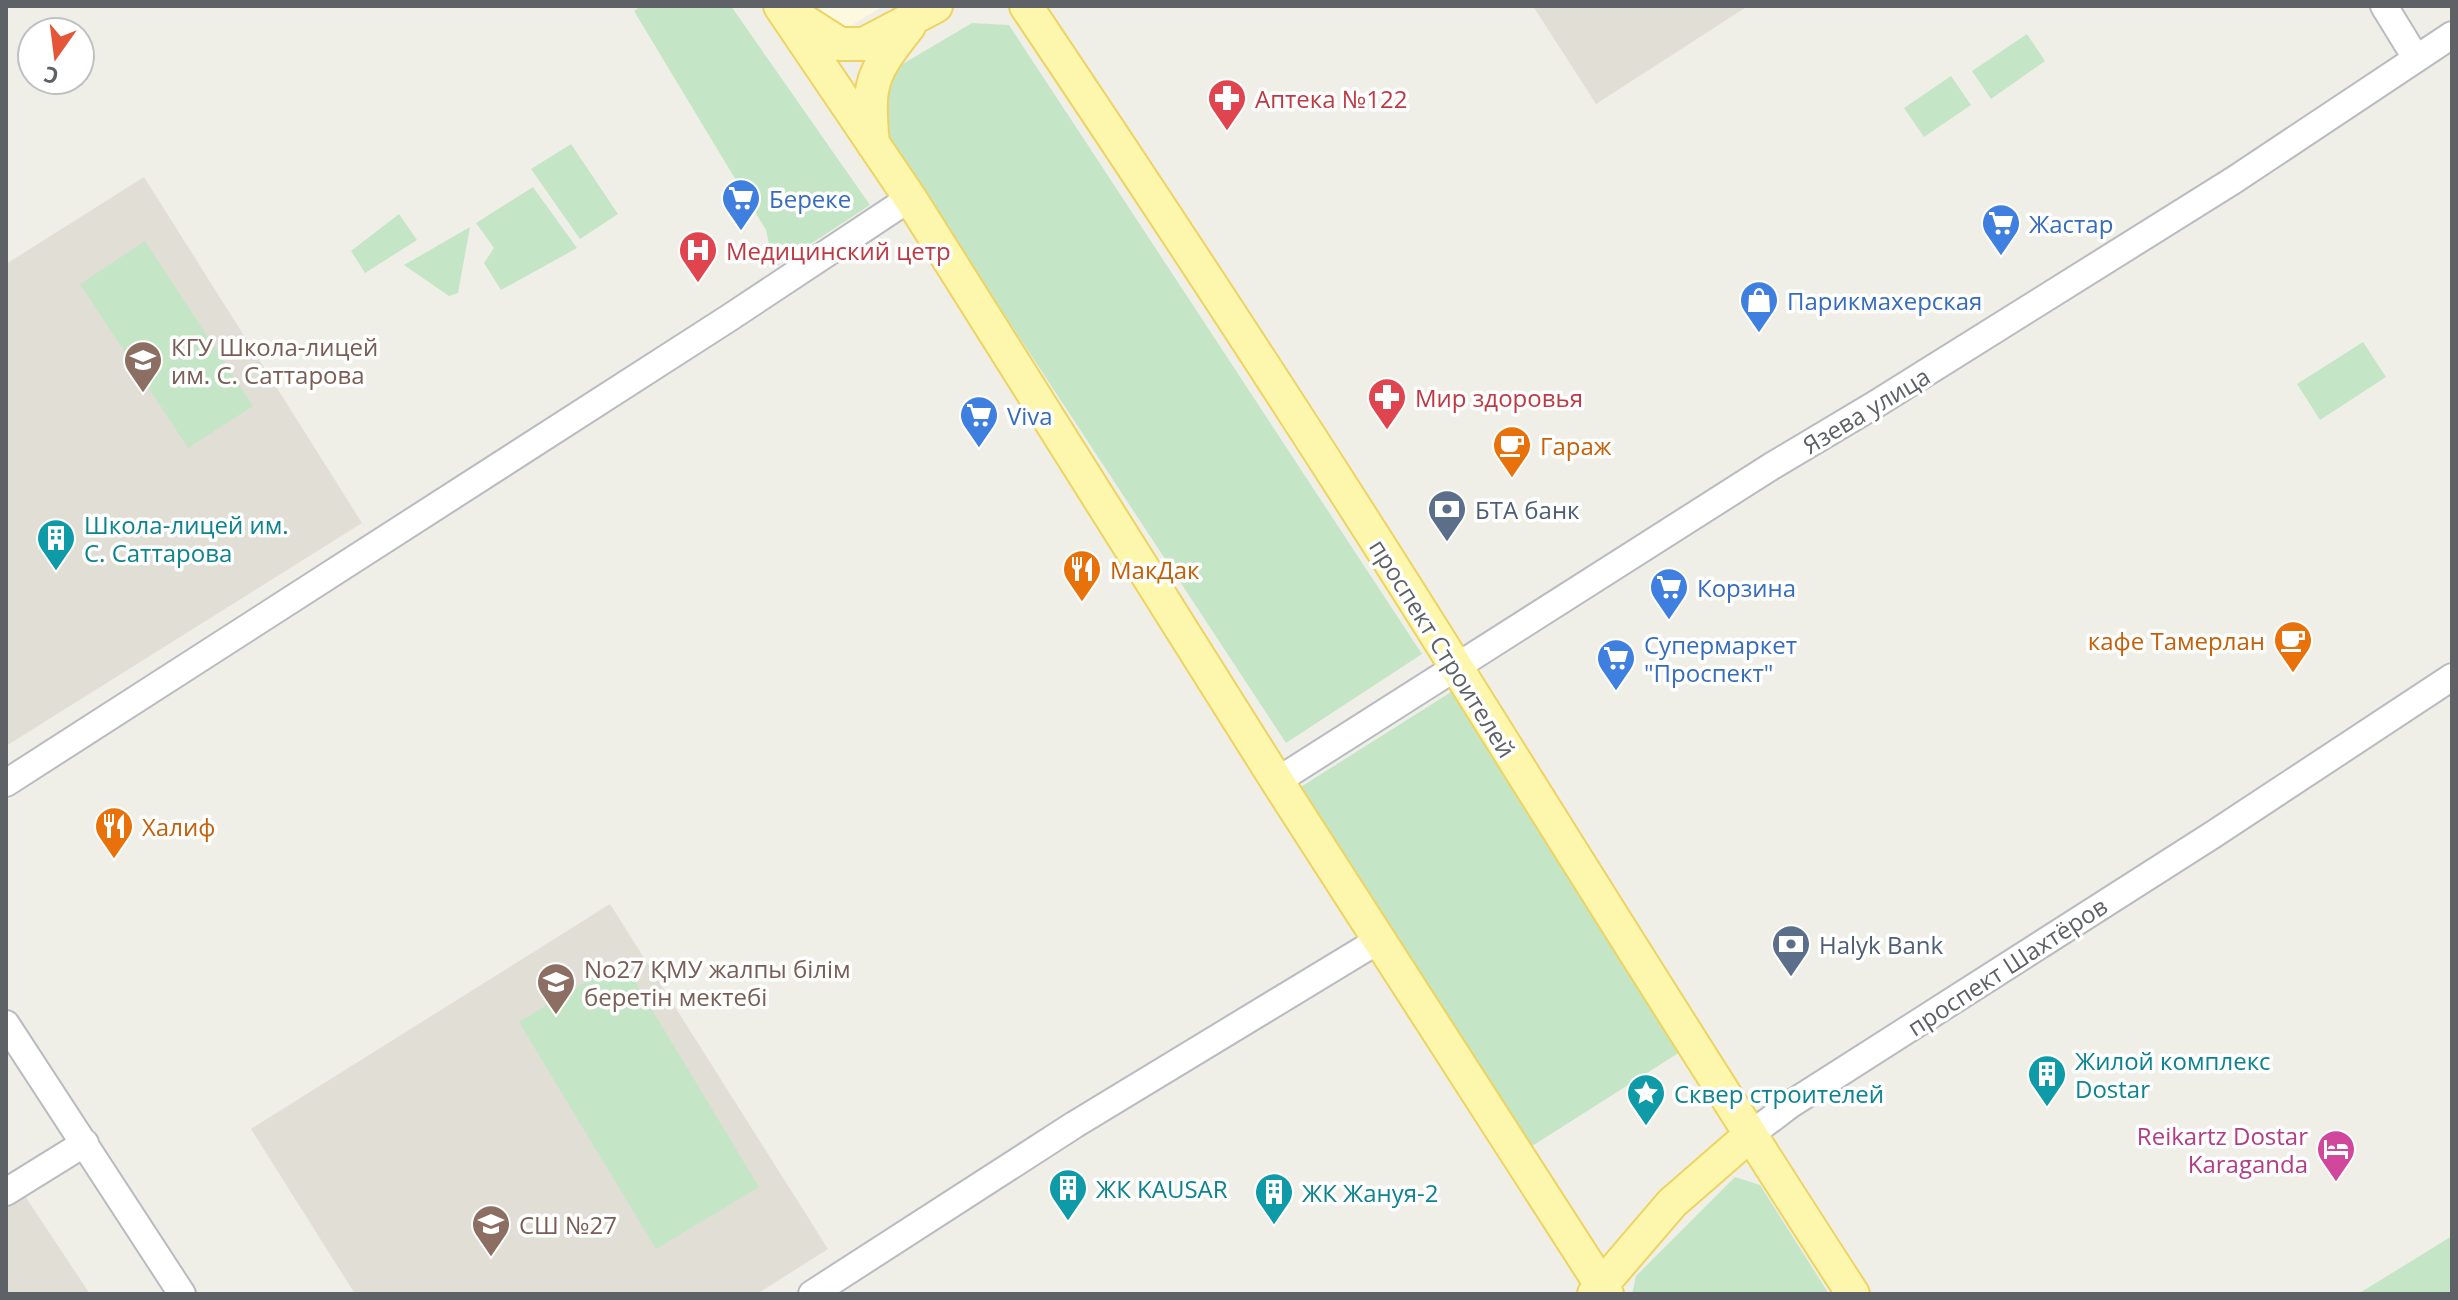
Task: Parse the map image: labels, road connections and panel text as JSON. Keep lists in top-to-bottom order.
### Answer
{
  "streets": {
    "main road": ["проспект Строителей", "проспект Шахтёров"],
    "street": ["Язева улица"]
  },
  "crossings": [
    ["Язева улица", "проспект Строителей"],
    ["проспект Строителей", "проспект Шахтёров"]
  ],
  "places": {
    "pharmacy": ["Аптека №122", "Мир здоровья"],
    "supermarket": [
      "Береке",
      "Жастар",
      "Viva",
      "Корзина",
      "Супермаркет \"Проспект\""
    ],
    "hospital": ["Медицинский цетр"],
    "shop": ["Парикмахерская"],
    "school or university": ["КГУ Школа-лицей им. С. Саттарова", "No27 ҚМУ жалпы білім беретін мектебі", "СШ №27"],
    "cafe": ["Гараж", "кафе Тамерлан"],
    "bank": ["БТА банк", "Halyk Bank"],
    "building": [
      "Школа-лицей им. С. Саттарова",
      "Жилой комплекс Dostar",
      "ЖК KAUSAR",
      "ЖК Жануя-2"
    ],
    "restaurant": ["МакДак", "Халиф"],
    "place": ["Сквер строителей"],
    "hotel": ["Reikartz Dostar Karaganda"]
  },
  "north": "bottom"
}
